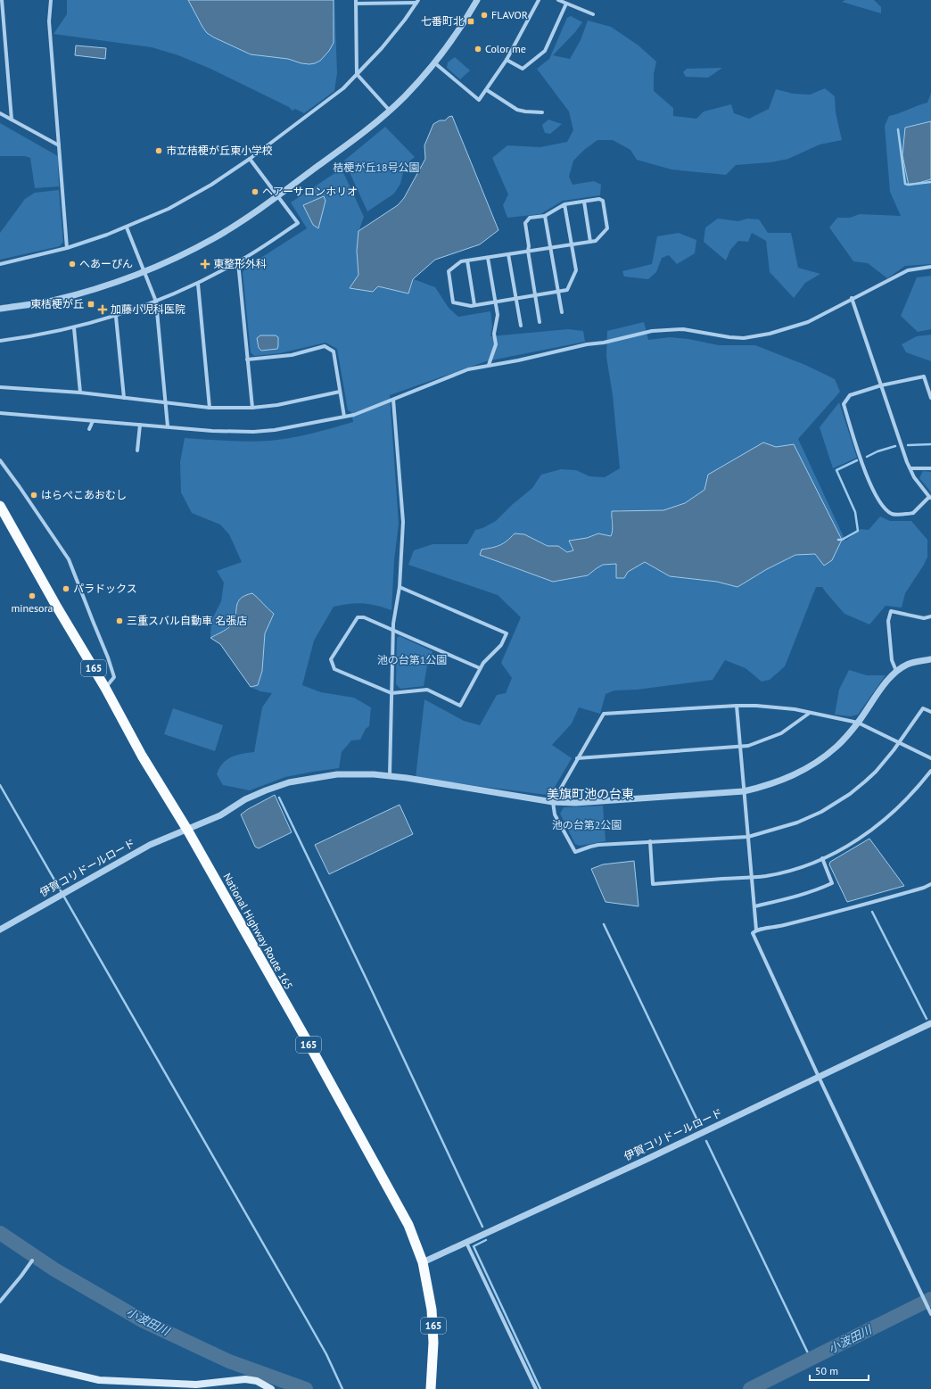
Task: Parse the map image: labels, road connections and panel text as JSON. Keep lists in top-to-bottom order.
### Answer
{
  "streets": {
    "highway": ["165", "National Highway Route 165"],
    "street": ["伊賀コリドールロード"]
  },
  "crossings": [
    ["伊賀コリドールロード", "National Highway Route 165"]
  ],
  "districts": ["美旗町池の台東"],
  "water": ["小波田川"],
  "parks": ["桔梗が丘18号公園", "池の台第1公園", "池の台第2公園"],
  "places": {
    "other": [
      "FLAVOR",
      "Color me",
      "市立桔梗が丘東小学校",
      "ヘアーサロンホリオ",
      "へあーぴん",
      "はらぺこあおむし",
      "パラドックス",
      "minesora",
      "三重スバル自動車 名張店"
    ],
    "transit": ["七番町北", "東桔梗が丘"],
    "health": ["東整形外科", "加藤小児科医院"]
  },
  "scale_bar": "50 m"
}
